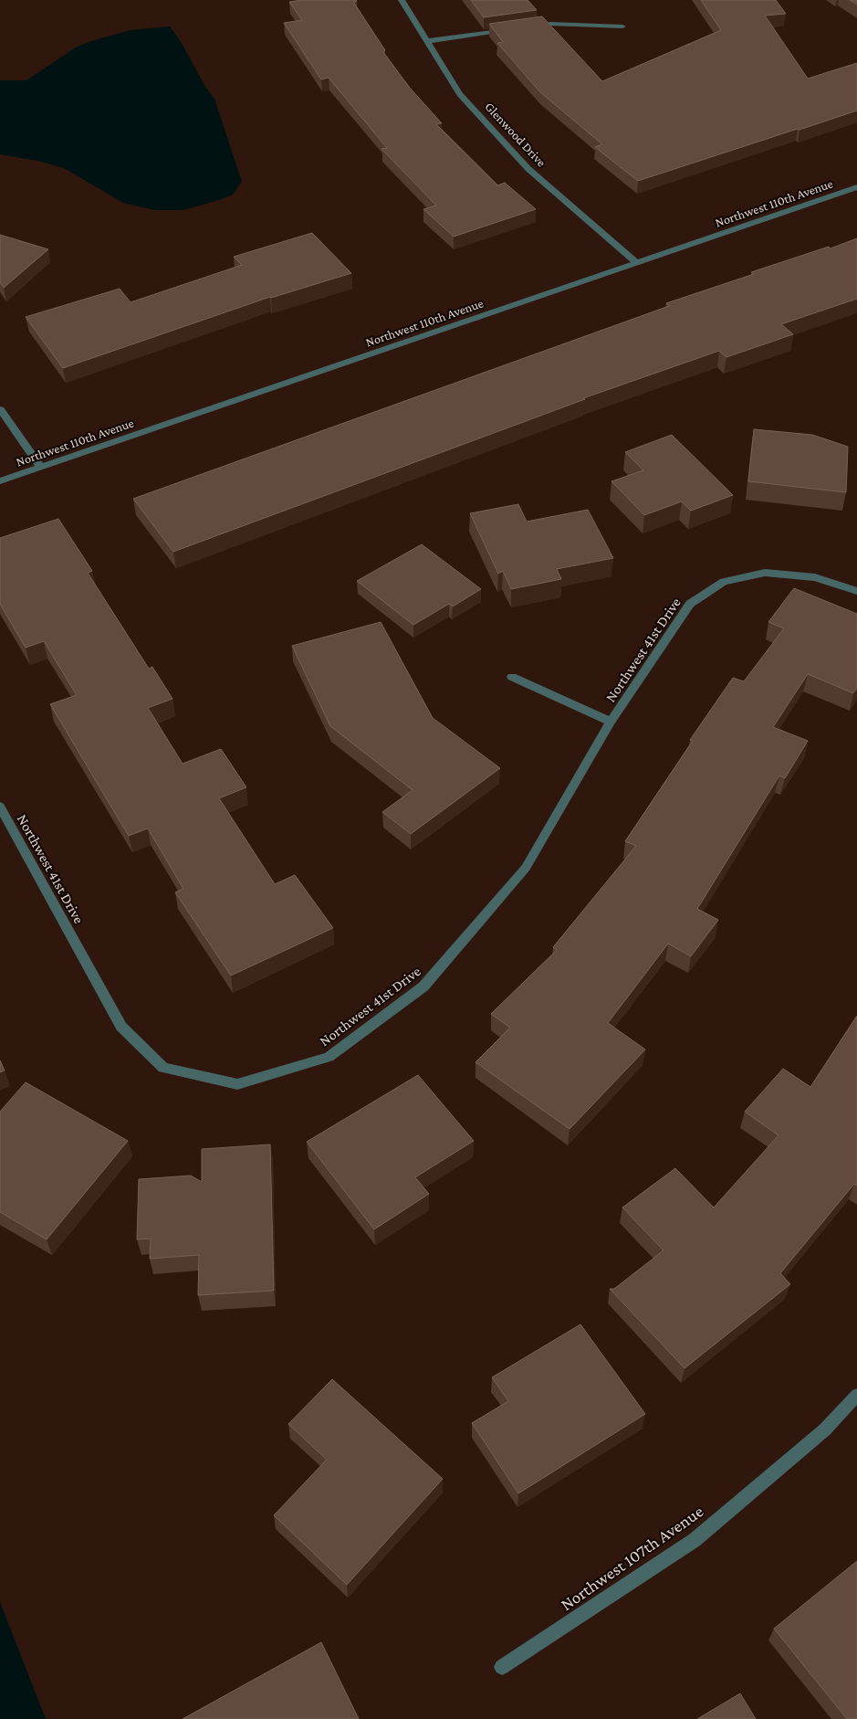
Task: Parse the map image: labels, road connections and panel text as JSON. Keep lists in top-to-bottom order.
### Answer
{
  "streets": {
    "street": [
      "Glenwood Drive",
      "Northwest 110th Avenue",
      "Northwest 41st Drive",
      "Northwest 107th Avenue"
    ]
  },
  "crossings": [
    ["Glenwood Drive", "Northwest 110th Avenue"]
  ]
}
